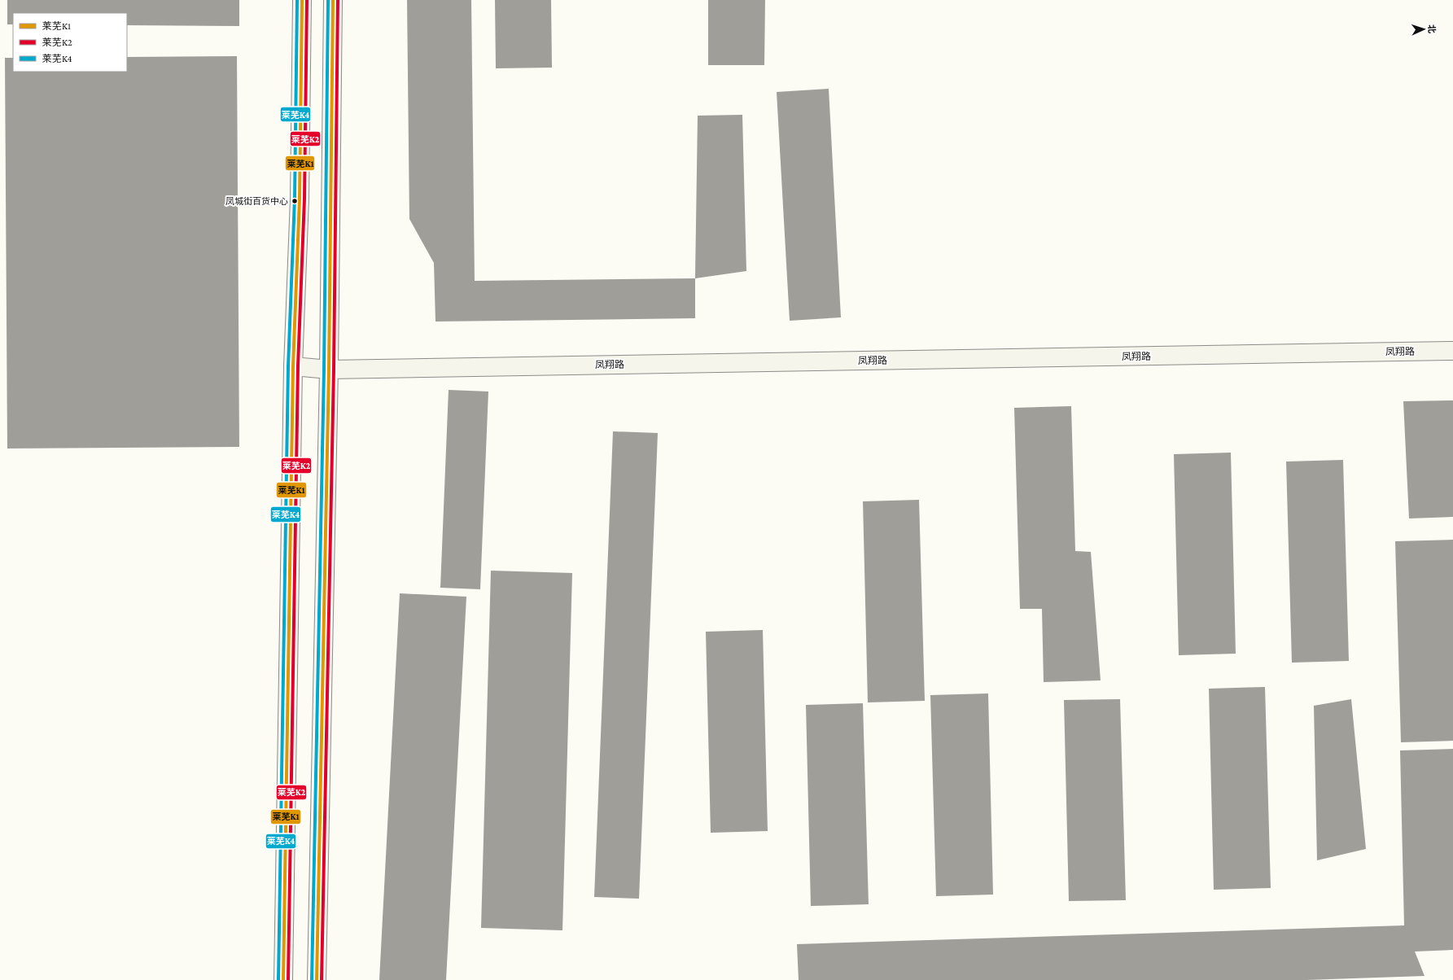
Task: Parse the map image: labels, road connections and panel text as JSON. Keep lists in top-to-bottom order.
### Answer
{
  "streets": {
    "main road": ["凤翔路"]
  },
  "places": ["凤城街百货中心"],
  "lines": ["transit line 莱芜K1", "transit line 莱芜K2", "transit line 莱芜K4"],
  "legend": ["莱芜K1", "莱芜K2", "莱芜K4"],
  "north": "right"
}
